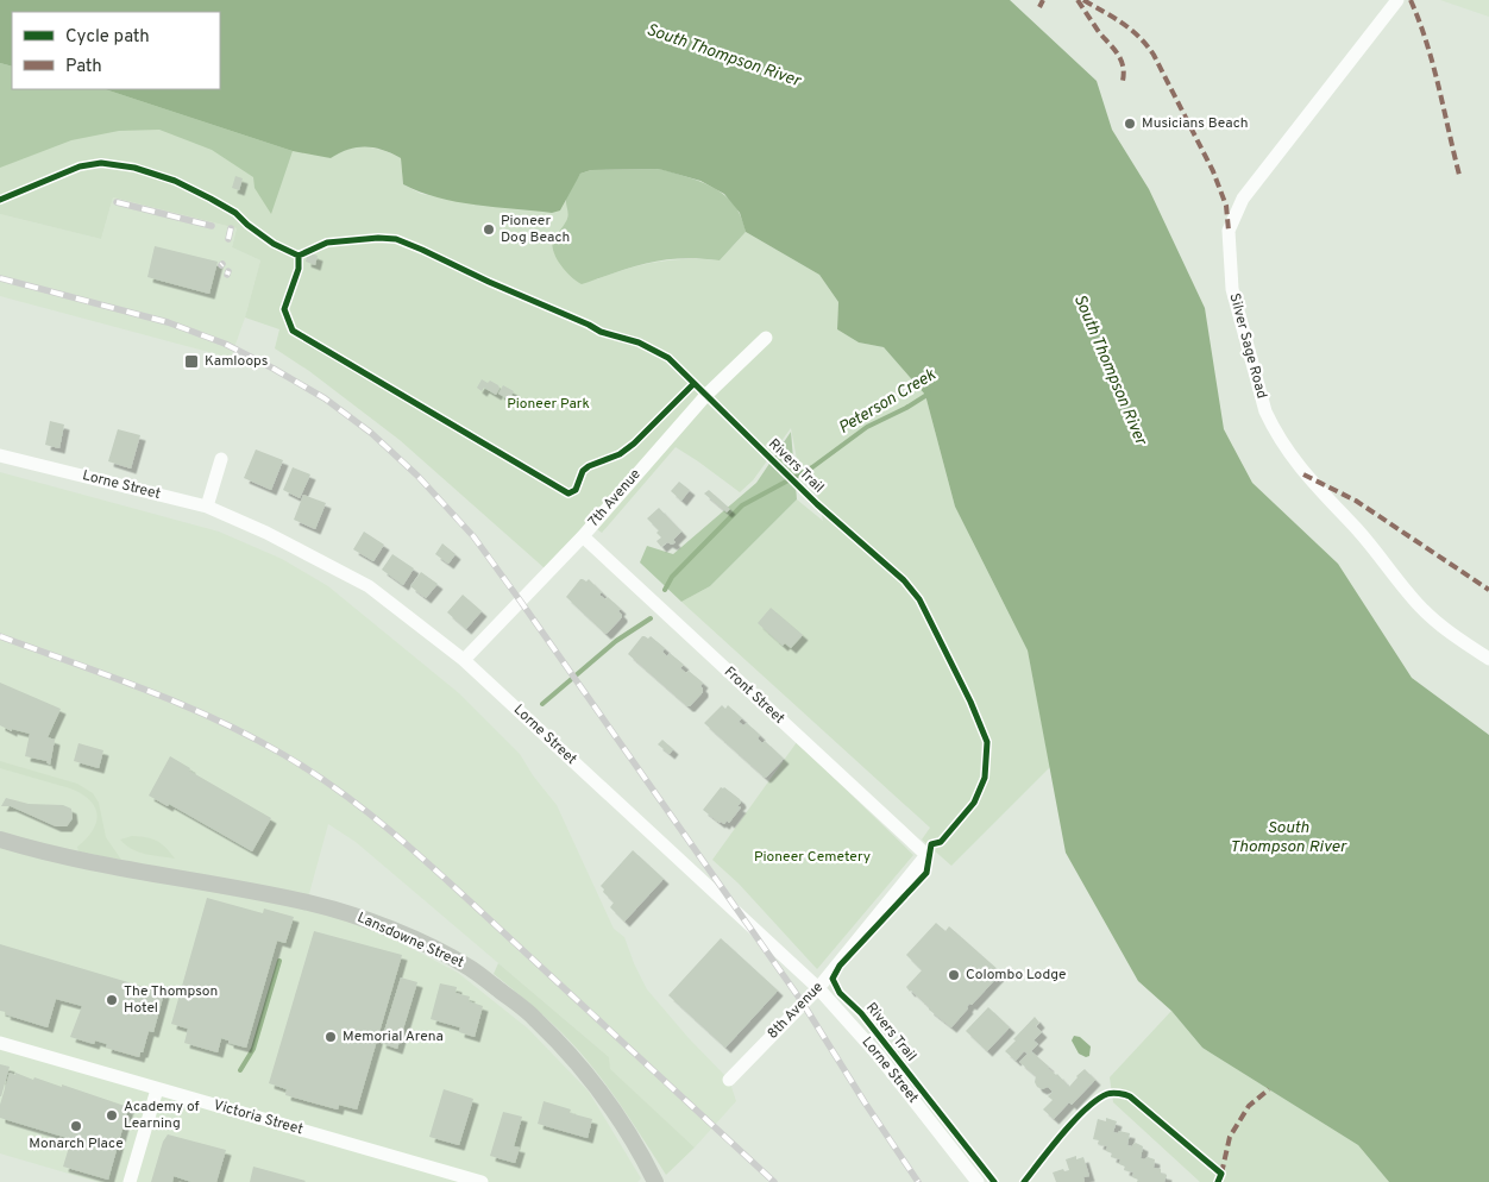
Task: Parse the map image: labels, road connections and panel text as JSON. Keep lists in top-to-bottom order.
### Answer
{
  "streets": {
    "main road": ["Lansdowne Street"],
    "street": [
      "Silver Sage Road",
      "Lorne Street",
      "7th Avenue",
      "Front Street",
      "8th Avenue",
      "Victoria Street"
    ],
    "cycle path": ["Rivers Trail"]
  },
  "crossings": [
    ["Lorne Street", "7th Avenue"],
    ["Lorne Street", "8th Avenue"],
    ["7th Avenue", "Front Street"],
    ["Front Street", "8th Avenue"]
  ],
  "water": ["South Thompson River", "Peterson Creek"],
  "parks": ["Pioneer Park", "Pioneer Cemetery"],
  "places": {
    "other": [
      "Musicians Beach",
      "Pioneer Dog Beach",
      "Colombo Lodge",
      "The Thompson Hotel",
      "Memorial Arena",
      "Academy of Learning",
      "Monarch Place"
    ],
    "transit": ["Kamloops"]
  },
  "legend": ["Cycle path", "Path"]
}
